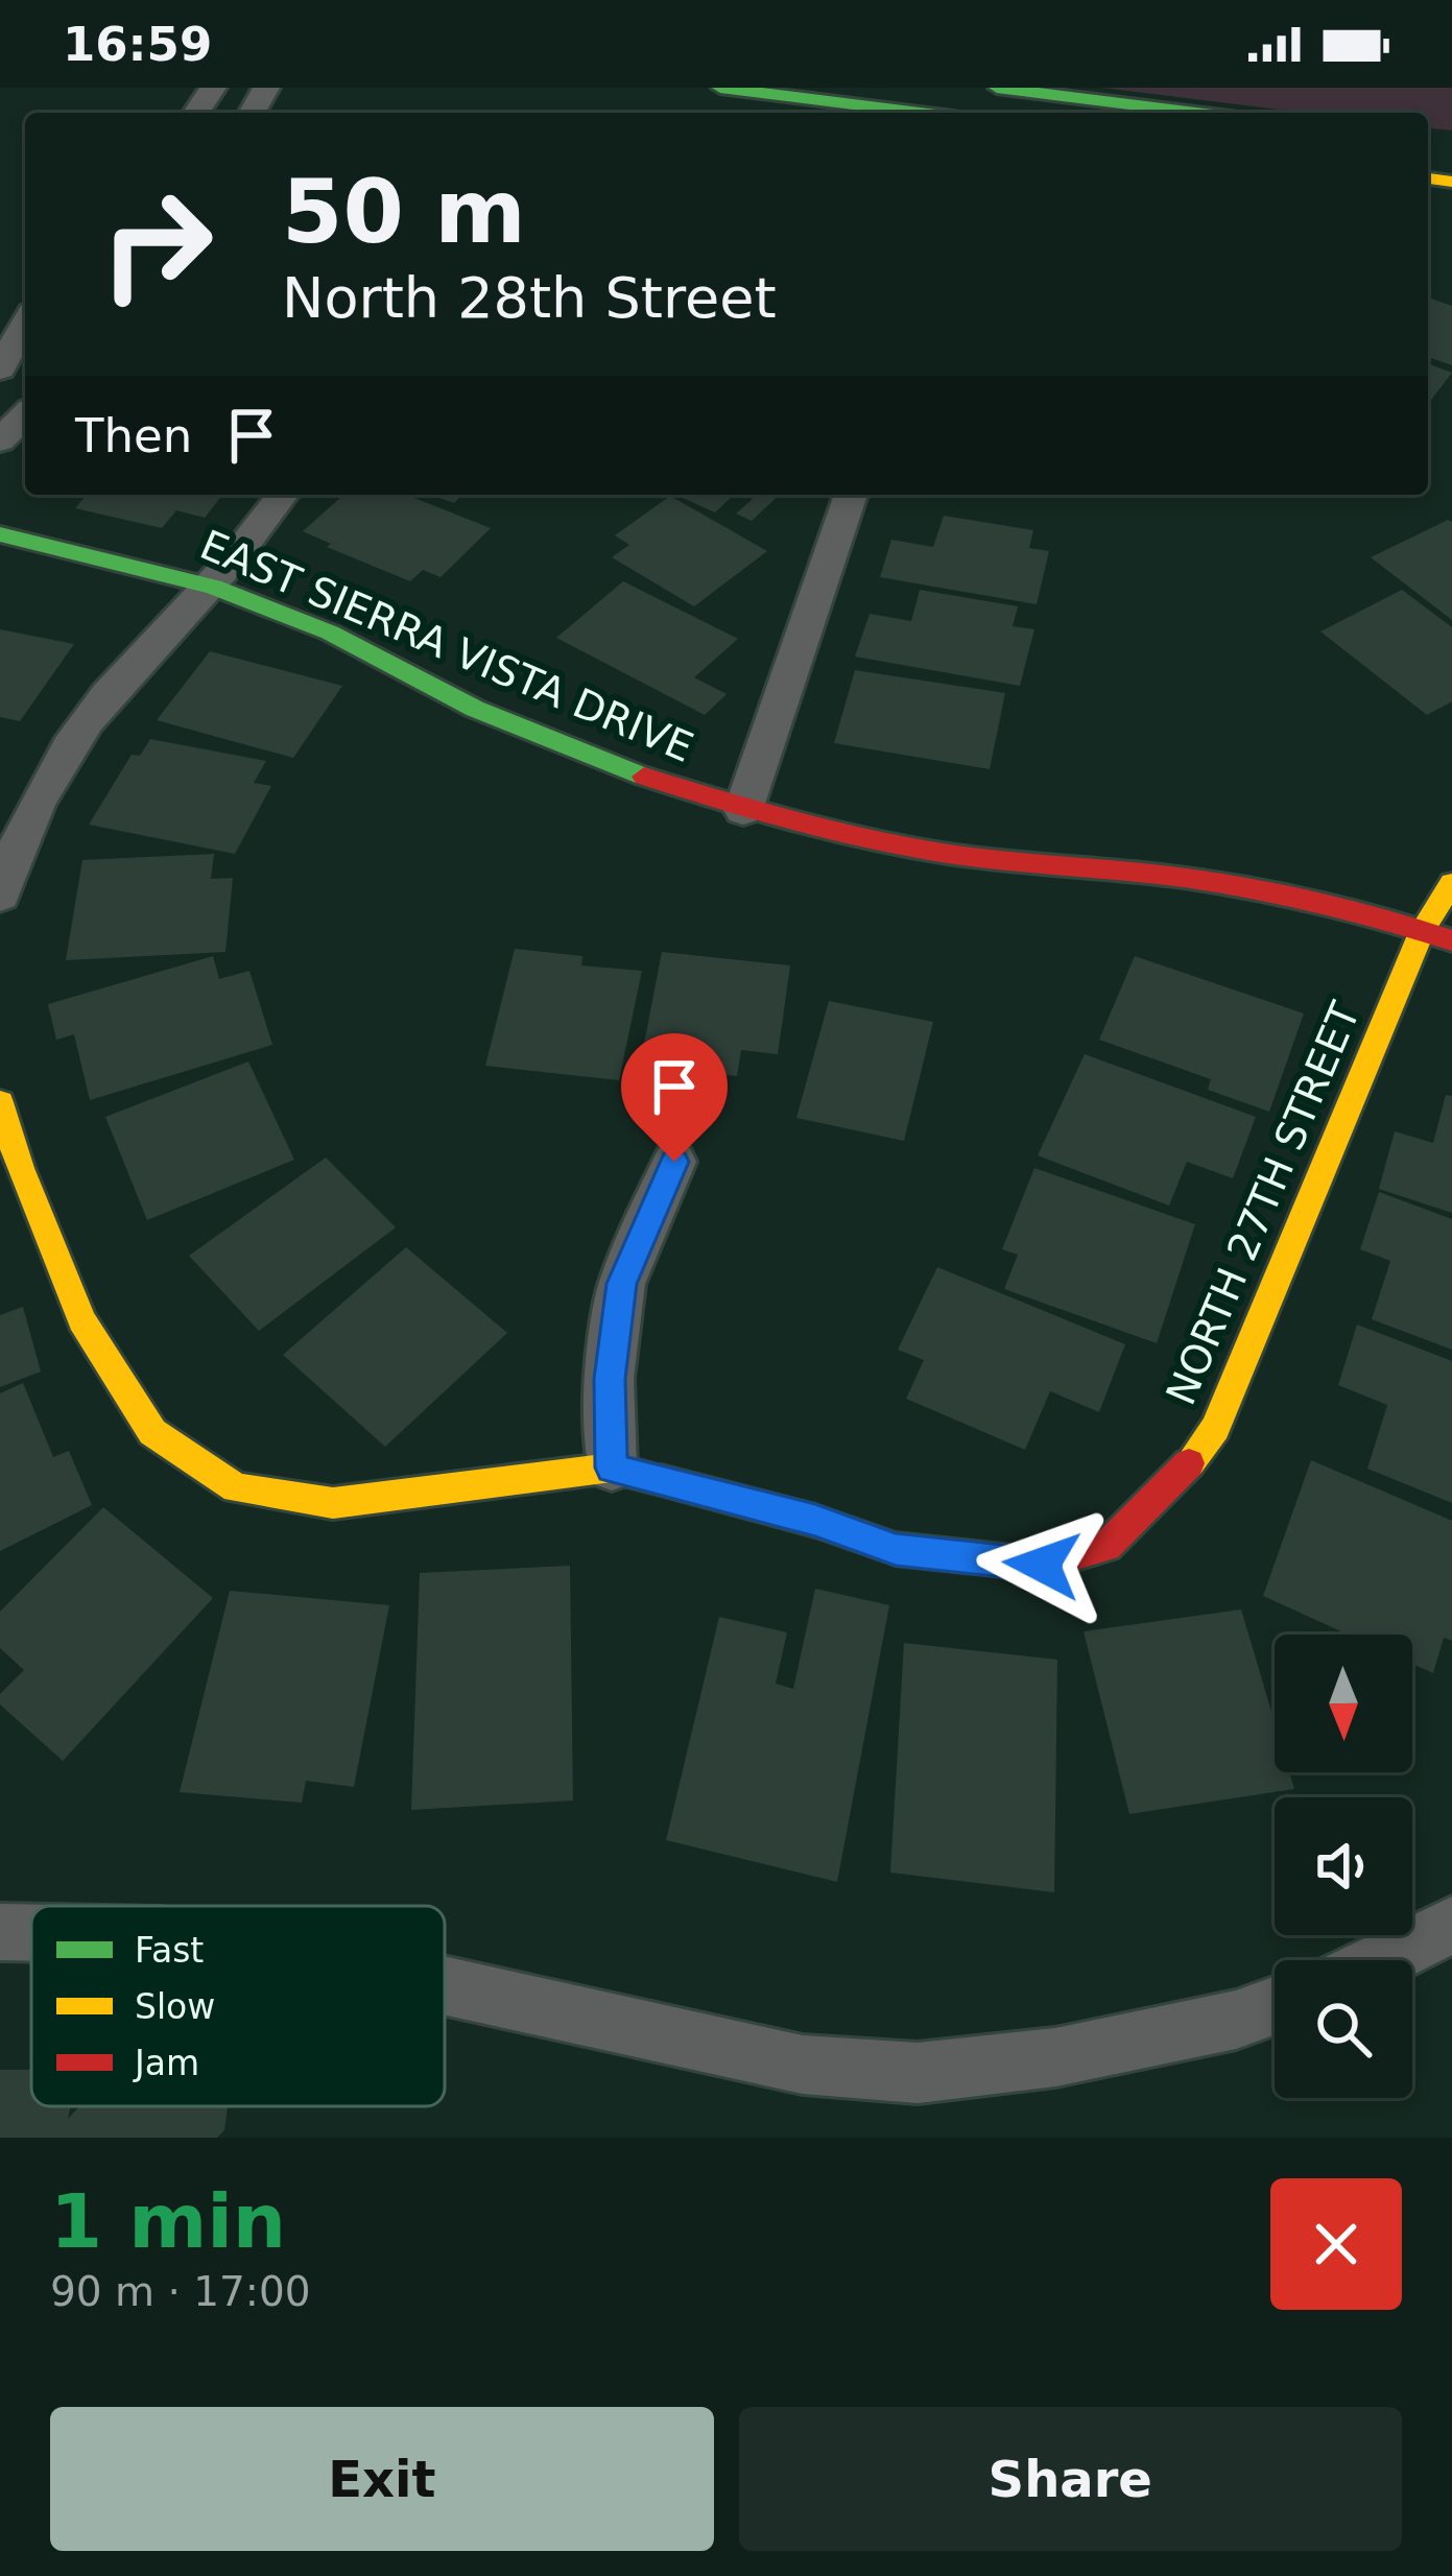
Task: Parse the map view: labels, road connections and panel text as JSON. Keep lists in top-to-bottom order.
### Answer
{
  "streets": {
    "street": ["EAST SIERRA VISTA DRIVE", "NORTH 27TH STREET"]
  },
  "crossings": [
    ["EAST SIERRA VISTA DRIVE", "NORTH 27TH STREET"]
  ],
  "legend": ["Fast", "Slow", "Jam"],
  "north": "bottom",
  "page": {
    "status": "16:59",
    "turn": ["50 m", "North 28th Street"],
    "then": "Then",
    "heading": ["1 min", "90 m · 17:00"],
    "buttons": ["Exit", "Share"]
  }
}
